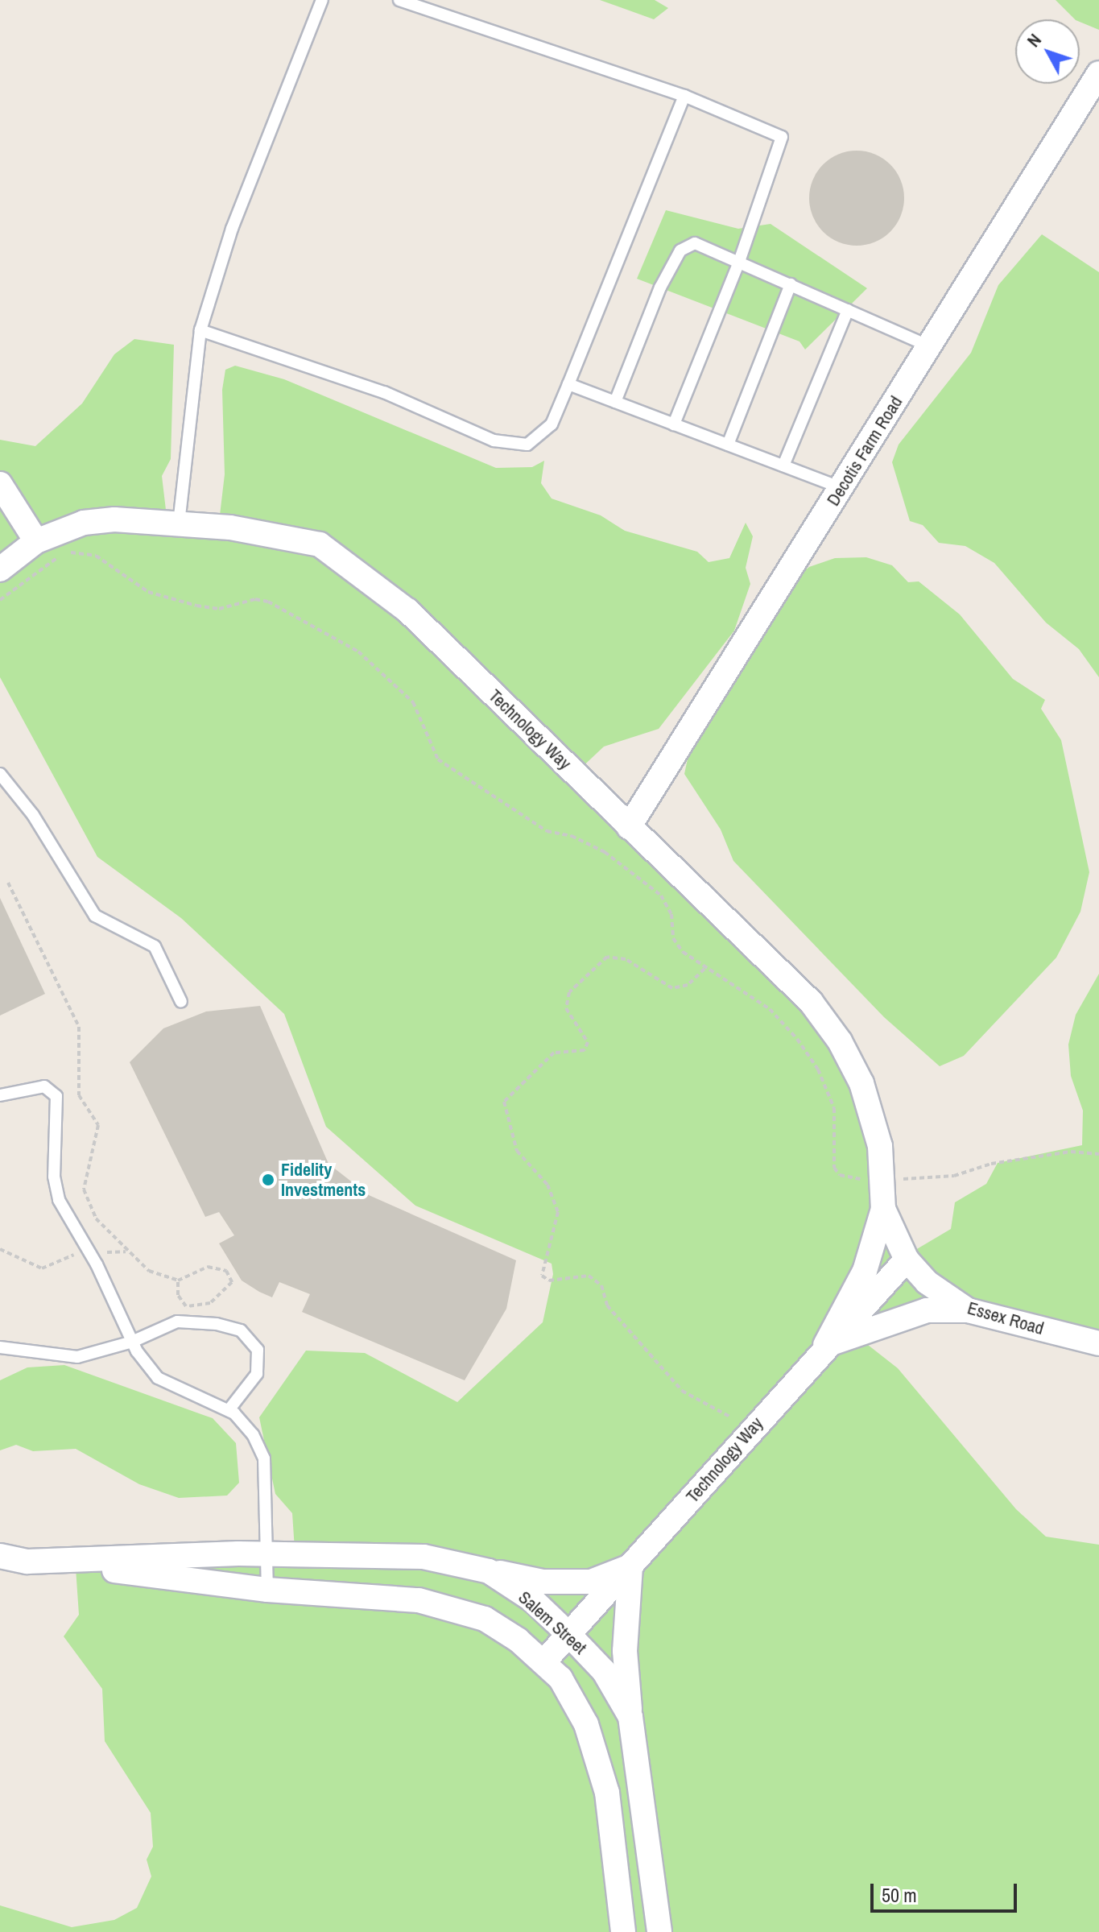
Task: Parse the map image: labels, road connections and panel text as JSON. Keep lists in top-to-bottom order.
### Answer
{
  "streets": {
    "street": [
      "Decotis Farm Road",
      "Technology Way",
      "Essex Road",
      "Salem Street"
    ]
  },
  "crossings": [
    ["Decotis Farm Road", "Technology Way"],
    ["Technology Way", "Essex Road"],
    ["Technology Way", "Salem Street"]
  ],
  "places": ["Fidelity Investments"],
  "scale_bar": "50 m",
  "north": "top left"
}
